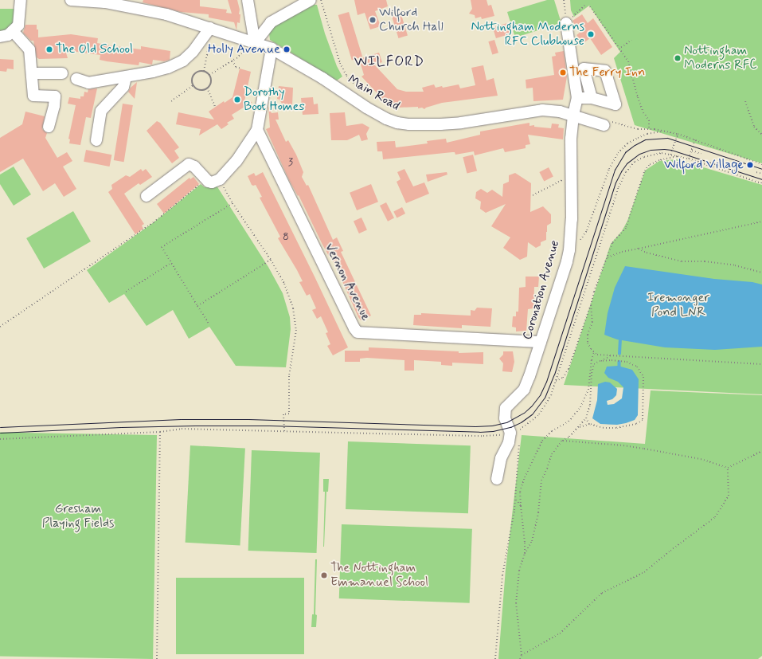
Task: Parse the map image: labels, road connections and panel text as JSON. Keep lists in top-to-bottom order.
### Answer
{
  "streets": {
    "street": ["Main Road", "Vernon Avenue", "Coronation Avenue"]
  },
  "crossings": [
    ["Main Road", "Coronation Avenue"],
    ["Vernon Avenue", "Coronation Avenue"]
  ],
  "districts": ["WILFORD"],
  "parks": ["Iremonger Pond LNR", "Gresham Playing Fields"],
  "places": [
    "Wilford Church Hall",
    "Nottingham Moderns RFC Clubhouse",
    "The Old School",
    "Holly Avenue",
    "Nottingham Moderns RFC",
    "The Ferry Inn",
    "Dorothy Boot Homes",
    "Wilford Village",
    "The Nottingham Emmanuel School"
  ],
  "house_numbers": ["3", "8"]
}
